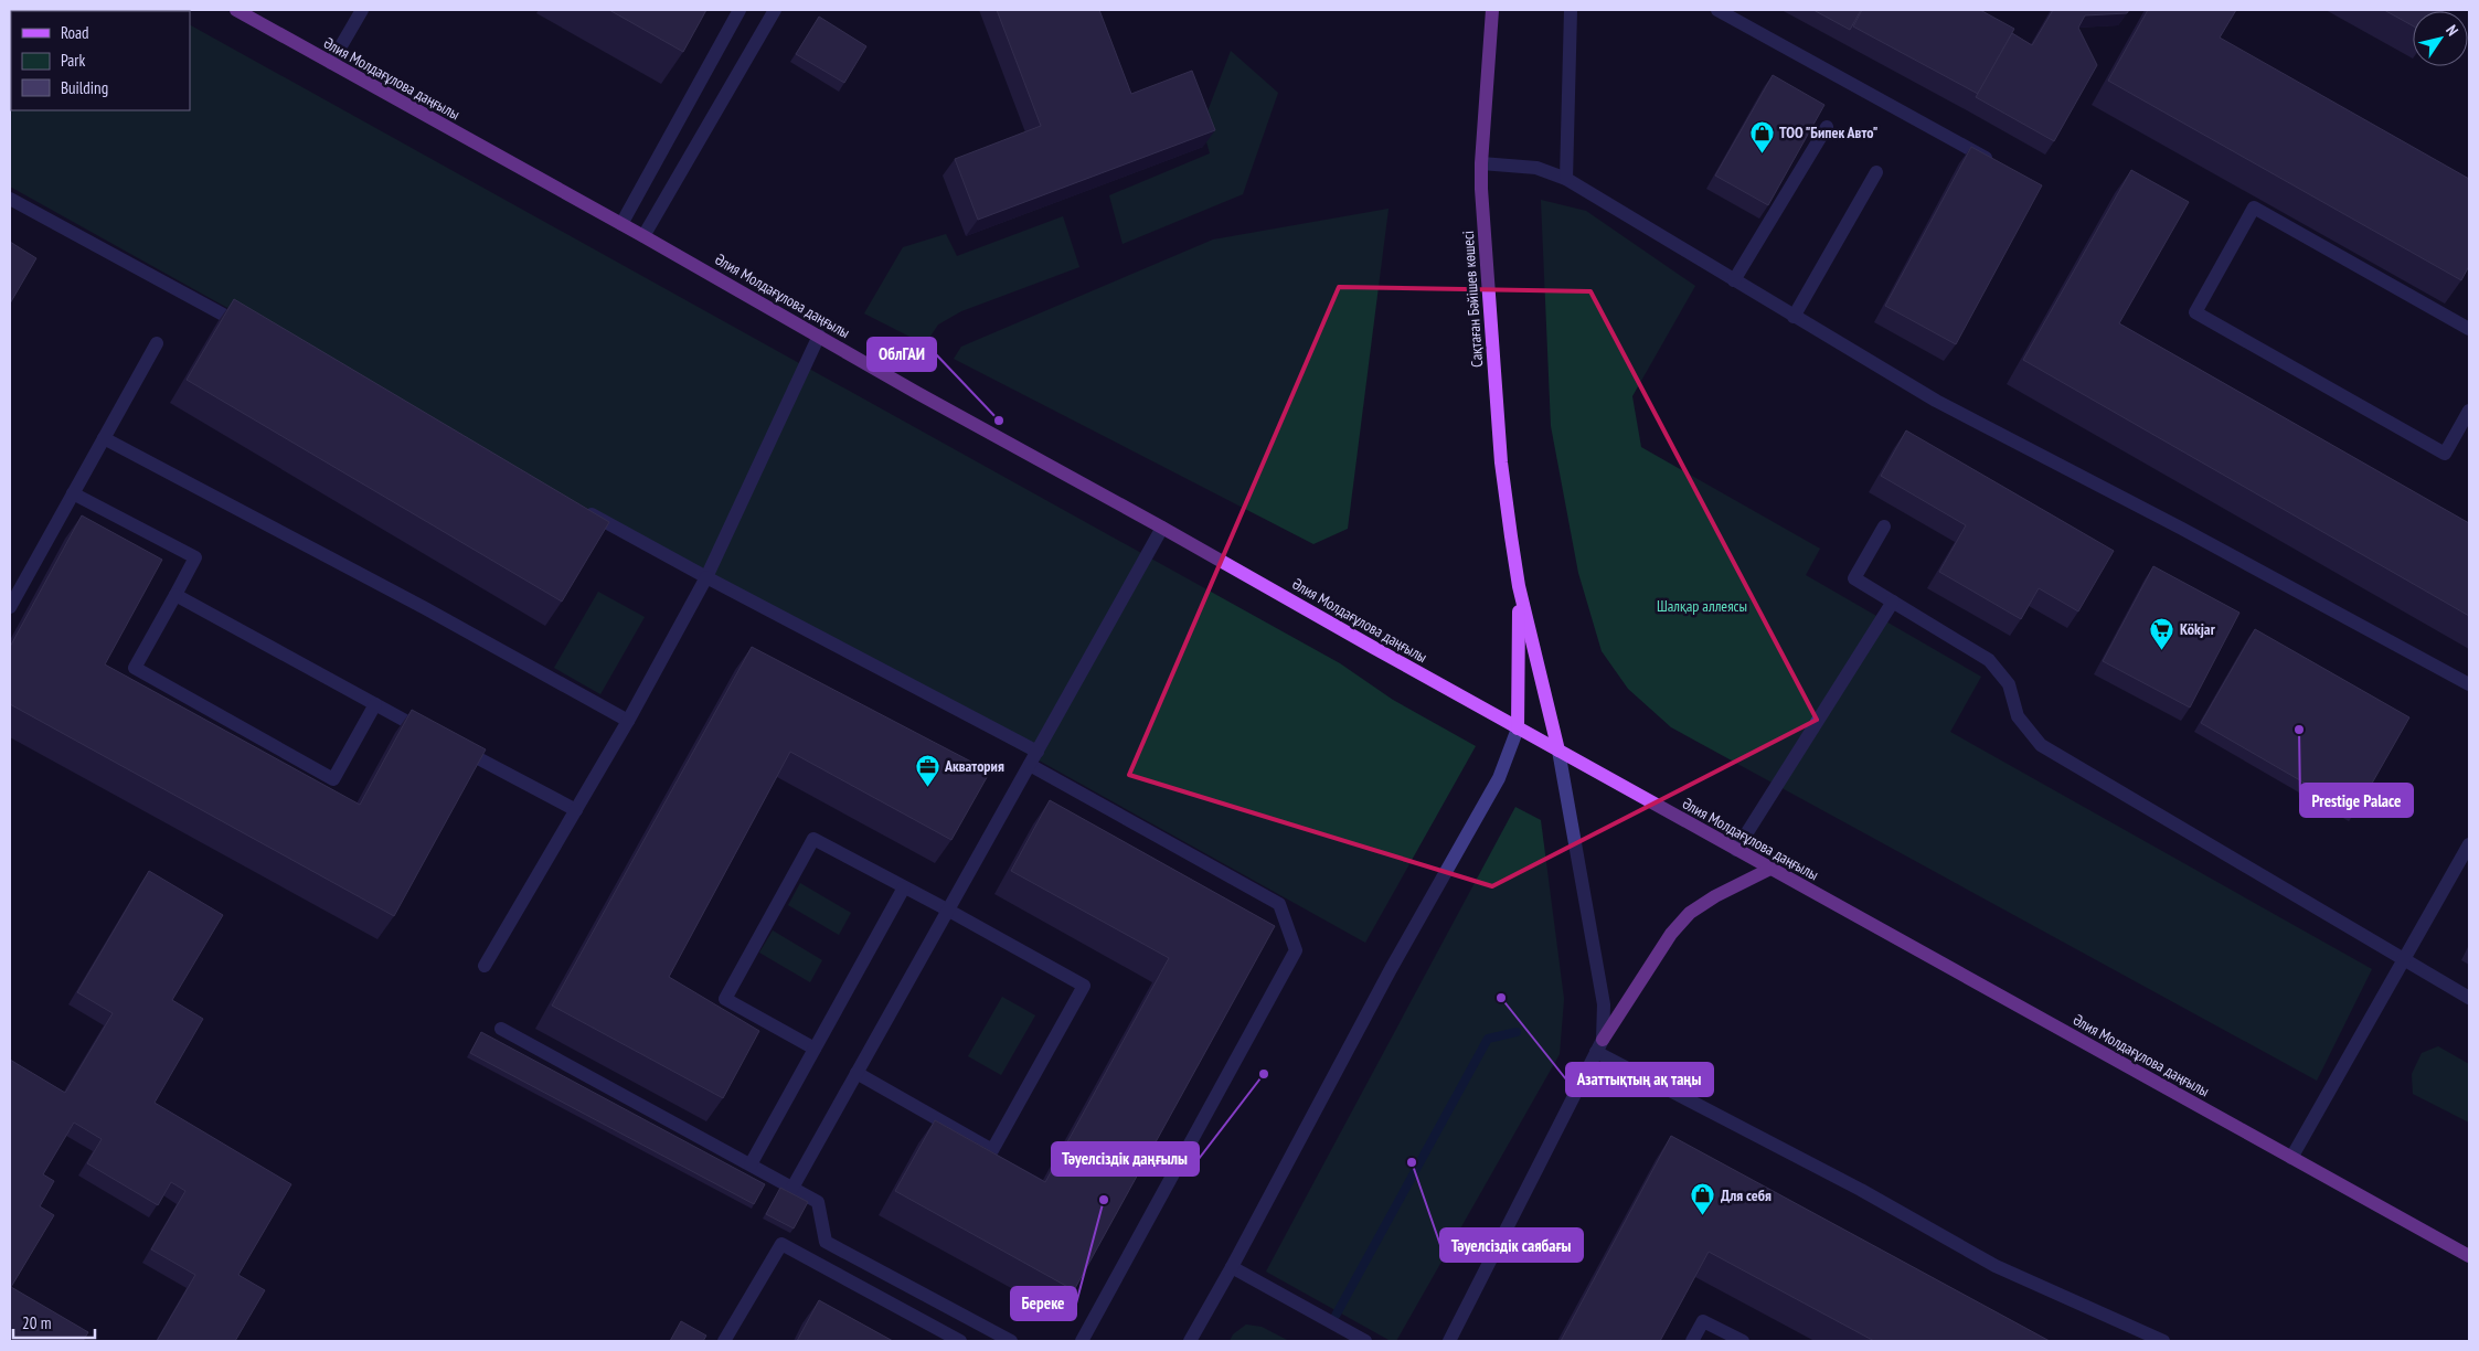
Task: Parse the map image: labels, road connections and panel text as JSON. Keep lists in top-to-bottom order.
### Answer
{
  "streets": {
    "main road": ["Әлия Молдағұлова даңғылы", "Сақтаған Бәйішев көшесі"]
  },
  "crossings": [
    ["Әлия Молдағұлова даңғылы", "Сақтаған Бәйішев көшесі"]
  ],
  "parks": ["Шалқар аллеясы"],
  "places": {
    "shop": ["ТОО \"Бипек Авто\"", "Для себя"],
    "other": [
      "ОблГАИ",
      "Prestige Palace",
      "Азаттықтың ақ таңы",
      "Тәуелсіздік даңғылы",
      "Тәуелсіздік саябағы",
      "Береке"
    ],
    "supermarket": ["Kökjar"],
    "office": ["Акватория"]
  },
  "legend": ["Road", "Park", "Building"],
  "scale_bar": "20 m",
  "north": "top right"
}
